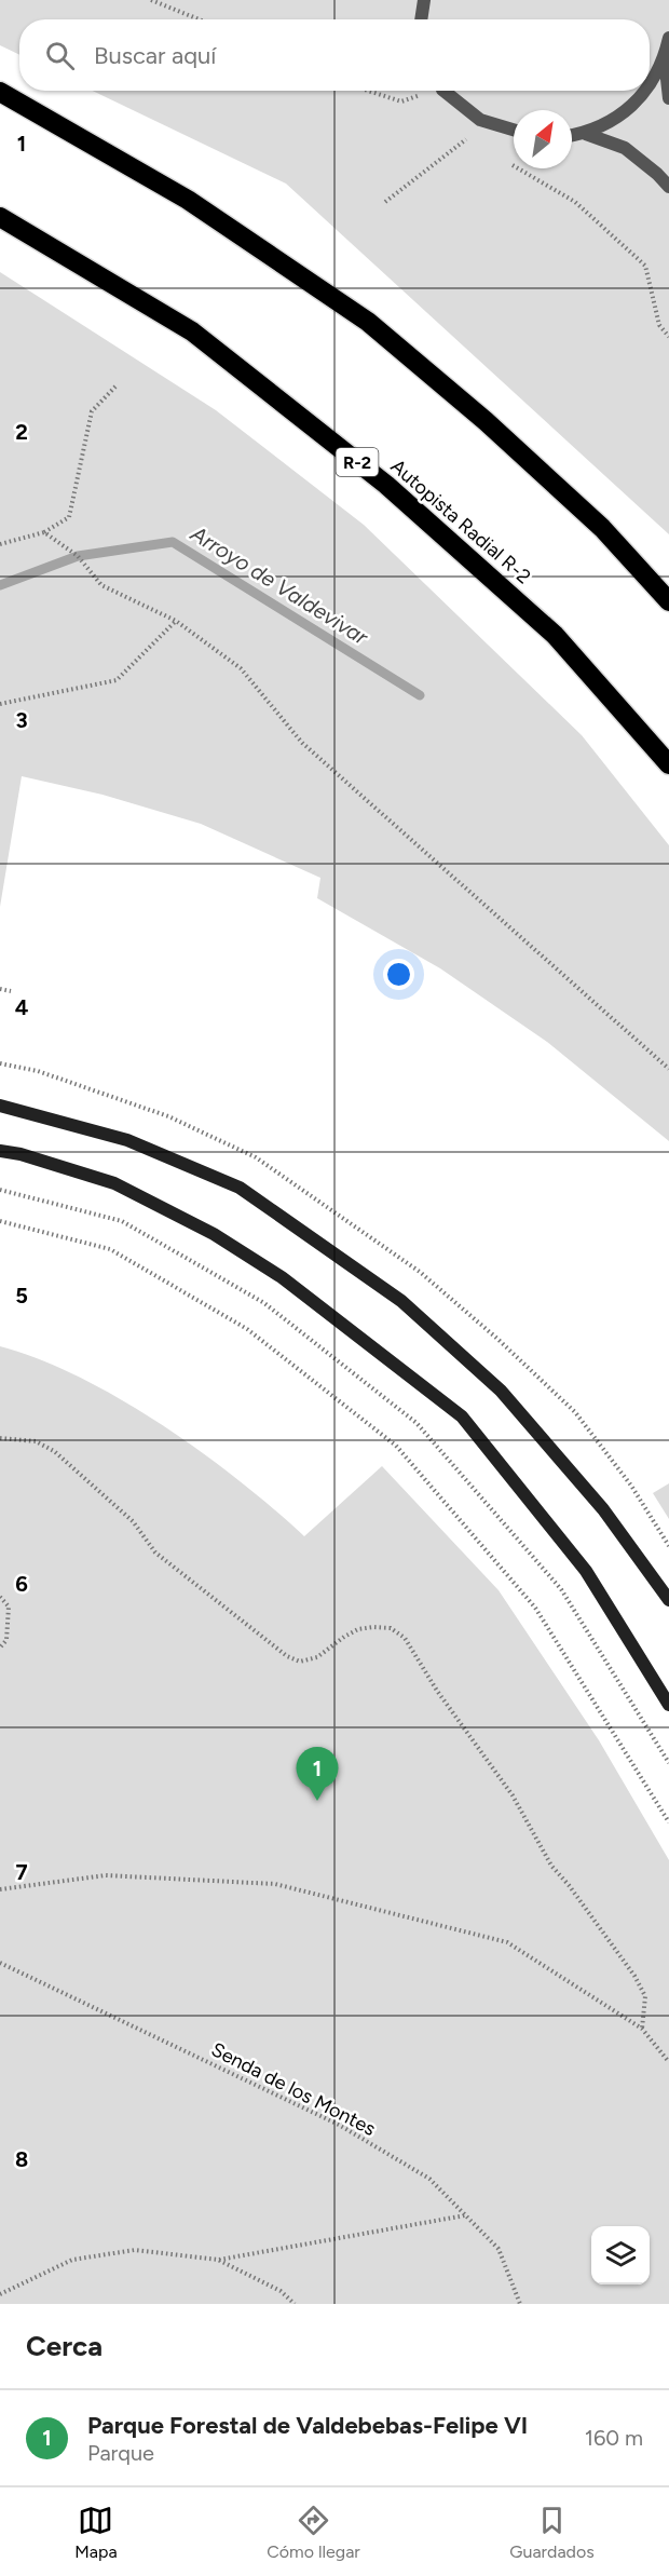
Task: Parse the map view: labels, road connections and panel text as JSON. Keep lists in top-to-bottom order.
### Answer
{
  "streets": {
    "highway": ["R-2", "Autopista Radial R-2"],
    "path": ["Senda de los Montes"]
  },
  "water": ["Arroyo de Valdevivar"],
  "north": "top right",
  "page": {
    "search": "Buscar aquí",
    "pins": "1",
    "heading": "Cerca",
    "list": [
      {
        "mark": "1",
        "name": "Parque Forestal de Valdebebas-Felipe VI",
        "note": "Parque",
        "value": "160 m"
      }
    ],
    "nav": ["Mapa", "Cómo llegar", "Guardados"]
  },
  "grid": {
    "rows": [
      "1",
      "2",
      "3",
      "4",
      "5",
      "6",
      "7",
      "8"
    ]
  }
}
